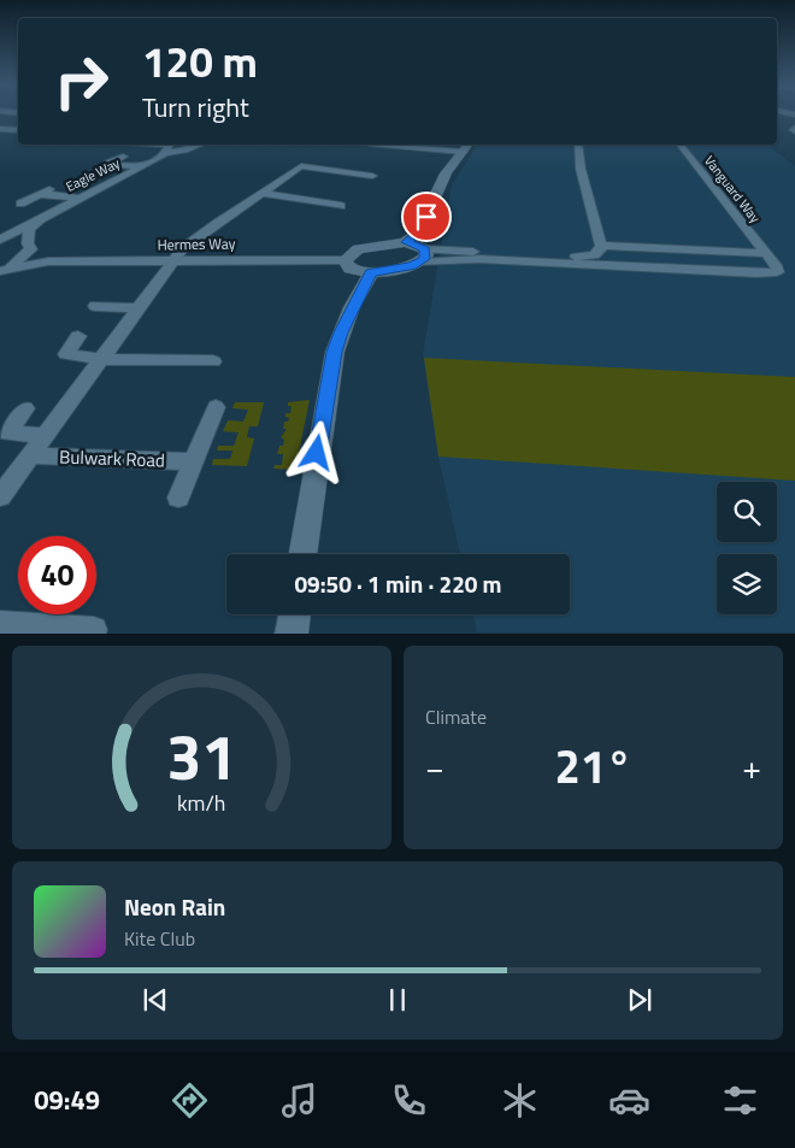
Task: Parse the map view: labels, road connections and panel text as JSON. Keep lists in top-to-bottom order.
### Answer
{
  "streets": {
    "street": [
      "Eagle Way",
      "Vanguard Way",
      "Hermes Way",
      "Bulwark Road"
    ]
  },
  "crossings": [
    ["Hermes Way", "Bulwark Road"]
  ],
  "page": {
    "turn": ["120 m", "Turn right"],
    "limit": "40",
    "trip": "09:50 · 1 min · 220 m",
    "tile": "Climate",
    "heat": ["−", "21°", "+"],
    "song": ["Neon Rain", "Kite Club"],
    "tabs": "09:49",
    "gauge": ["31", "km/h"]
  }
}
